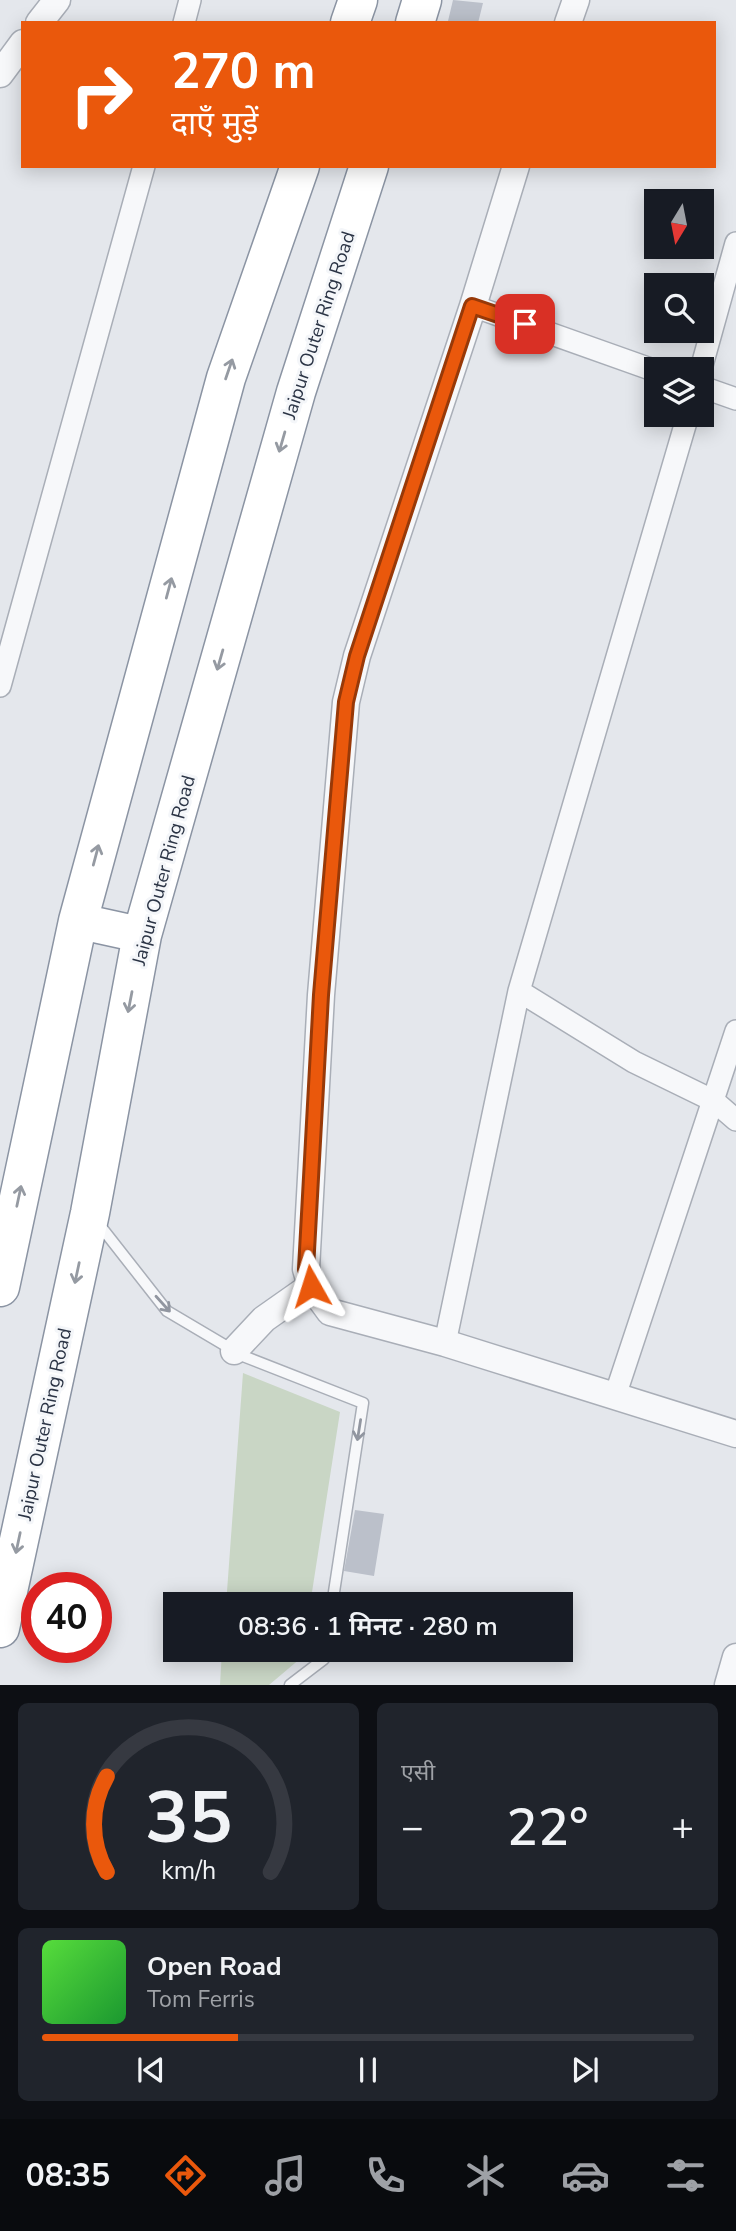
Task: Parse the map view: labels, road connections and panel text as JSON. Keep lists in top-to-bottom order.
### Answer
{
  "streets": {
    "highway": ["Jaipur Outer Ring Road"]
  },
  "north": "bottom",
  "page": {
    "turn": ["270 m", "दाएँ मुड़ें"],
    "limit": "40",
    "trip": "08:36 · 1 मिनट · 280 m",
    "tile": "एसी",
    "heat": ["−", "22°", "+"],
    "song": ["Open Road", "Tom Ferris"],
    "tabs": "08:35",
    "gauge": ["35", "km/h"]
  }
}
